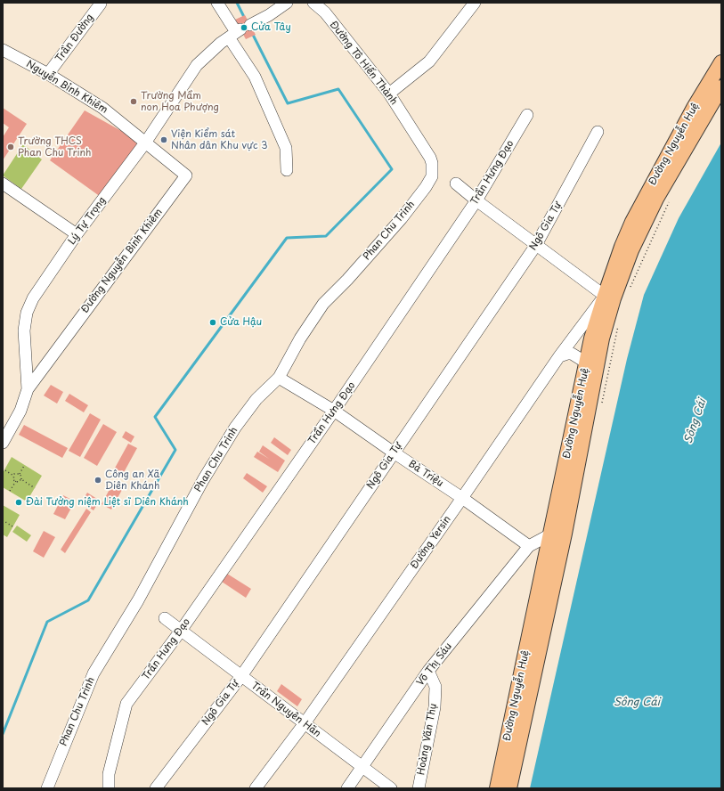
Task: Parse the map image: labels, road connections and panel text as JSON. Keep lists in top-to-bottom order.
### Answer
{
  "streets": {
    "main road": ["Đường Nguyễn Huệ"],
    "street": [
      "Trần Đường",
      "Đường Tô Hiến Thành",
      "Nguyễn Bỉnh Khiêm",
      "Trần Hưng Đạo",
      "Lý Tự Trọng",
      "Ngô Gia Tự",
      "Phan Chu Trinh",
      "Đường Nguyễn Bỉnh Khiêm",
      "Bà Triệu",
      "Đường Yersin",
      "Võ Thị Sáu",
      "Trần Nguyên Hãn",
      "Hoàng Văn Thụ"
    ]
  },
  "crossings": [
    ["Trần Đường", "Nguyễn Bỉnh Khiêm"],
    ["Đường Tô Hiến Thành", "Phan Chu Trinh"],
    ["Nguyễn Bỉnh Khiêm", "Lý Tự Trọng"],
    ["Nguyễn Bỉnh Khiêm", "Đường Nguyễn Bỉnh Khiêm"],
    ["Đường Nguyễn Huệ", "Đường Yersin"],
    ["Trần Hưng Đạo", "Bà Triệu"],
    ["Trần Hưng Đạo", "Trần Nguyên Hãn"],
    ["Lý Tự Trọng", "Đường Nguyễn Bỉnh Khiêm"],
    ["Ngô Gia Tự", "Bà Triệu"],
    ["Ngô Gia Tự", "Trần Nguyên Hãn"],
    ["Phan Chu Trinh", "Bà Triệu"],
    ["Bà Triệu", "Đường Yersin"],
    ["Bà Triệu", "Võ Thị Sáu"],
    ["Đường Yersin", "Trần Nguyên Hãn"],
    ["Võ Thị Sáu", "Trần Nguyên Hãn"],
    ["Võ Thị Sáu", "Hoàng Văn Thụ"]
  ],
  "water": ["Sông Cái"],
  "places": [
    "Cửa Tây",
    "Trường Mầm non Hoa Phượng",
    "Viện Kiểm sát Nhân dân Khu vực 3",
    "Trường THCS Phan Chu Trinh",
    "Cửa Hậu",
    "Công an Xã Diên Khánh",
    "Đài Tưởng niệm Liệt sĩ Diên Khánh"
  ]
}
